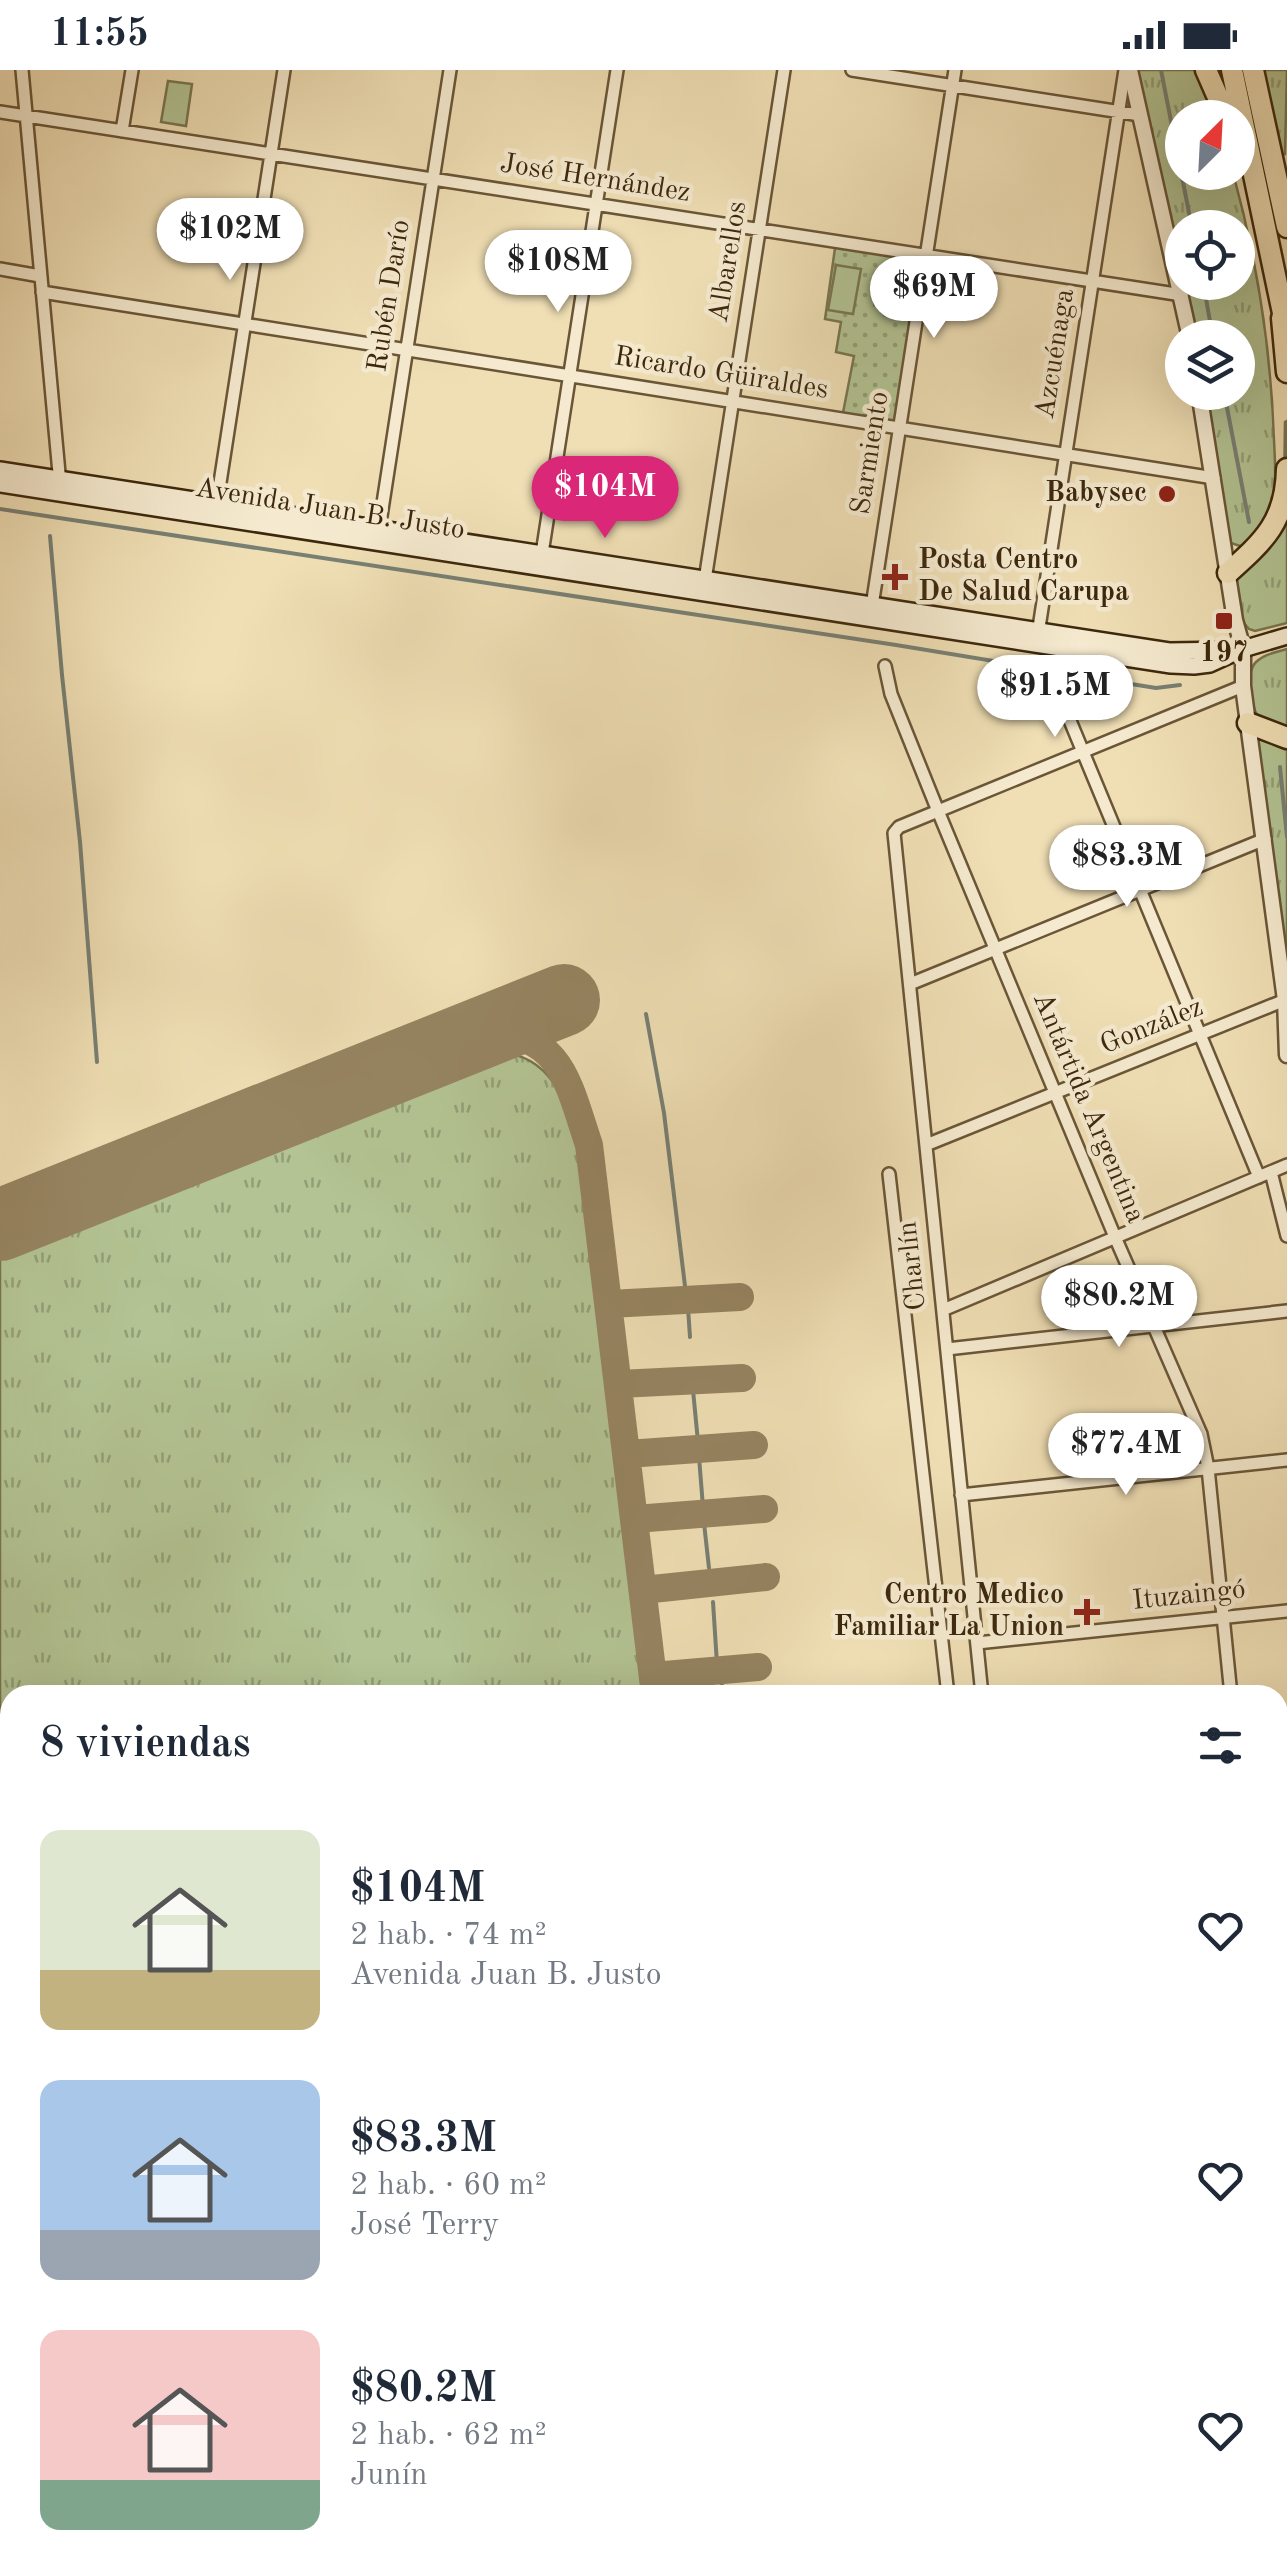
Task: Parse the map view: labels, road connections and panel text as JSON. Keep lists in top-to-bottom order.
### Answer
{
  "streets": {
    "main road": ["Avenida Juan B. Justo"],
    "street": [
      "José Hernández",
      "Albarellos",
      "Rubén Darío",
      "Azcuénaga",
      "Ricardo Güiraldes",
      "Sarmiento",
      "González",
      "Antártida Argentina",
      "Charlín",
      "Ituzaingó"
    ]
  },
  "crossings": [
    ["José Hernández", "Albarellos"],
    ["José Hernández", "Rubén Darío"],
    ["José Hernández", "Azcuénaga"],
    ["José Hernández", "Sarmiento"],
    ["Albarellos", "Ricardo Güiraldes"],
    ["Albarellos", "Avenida Juan B. Justo"],
    ["Rubén Darío", "Ricardo Güiraldes"],
    ["Rubén Darío", "Avenida Juan B. Justo"],
    ["Azcuénaga", "Ricardo Güiraldes"],
    ["Azcuénaga", "Avenida Juan B. Justo"],
    ["Ricardo Güiraldes", "Sarmiento"],
    ["Sarmiento", "Avenida Juan B. Justo"],
    ["González", "Antártida Argentina"],
    ["González", "Charlín"],
    ["Antártida Argentina", "Charlín"],
    ["Antártida Argentina", "Ituzaingó"],
    ["Charlín", "Ituzaingó"]
  ],
  "places": {
    "other": ["Babysec"],
    "health": ["Posta Centro De Salud Carupa", "Centro Medico Familiar La Union"],
    "transit": ["197"]
  },
  "north": "top right",
  "page": {
    "status": "11:55",
    "price": [
      "$102M",
      "$108M",
      "$69M",
      "$104M",
      "$91.5M",
      "$83.3M",
      "$80.2M",
      "$77.4M"
    ],
    "heading": "8 viviendas",
    "list": [
      {
        "name": "$104M",
        "note": "2 hab. · 74 m² · Avenida Juan B. Justo"
      },
      {
        "name": "$83.3M",
        "note": "2 hab. · 60 m² · José Terry"
      },
      {
        "name": "$80.2M",
        "note": "2 hab. · 62 m² · Junín"
      }
    ]
  }
}
